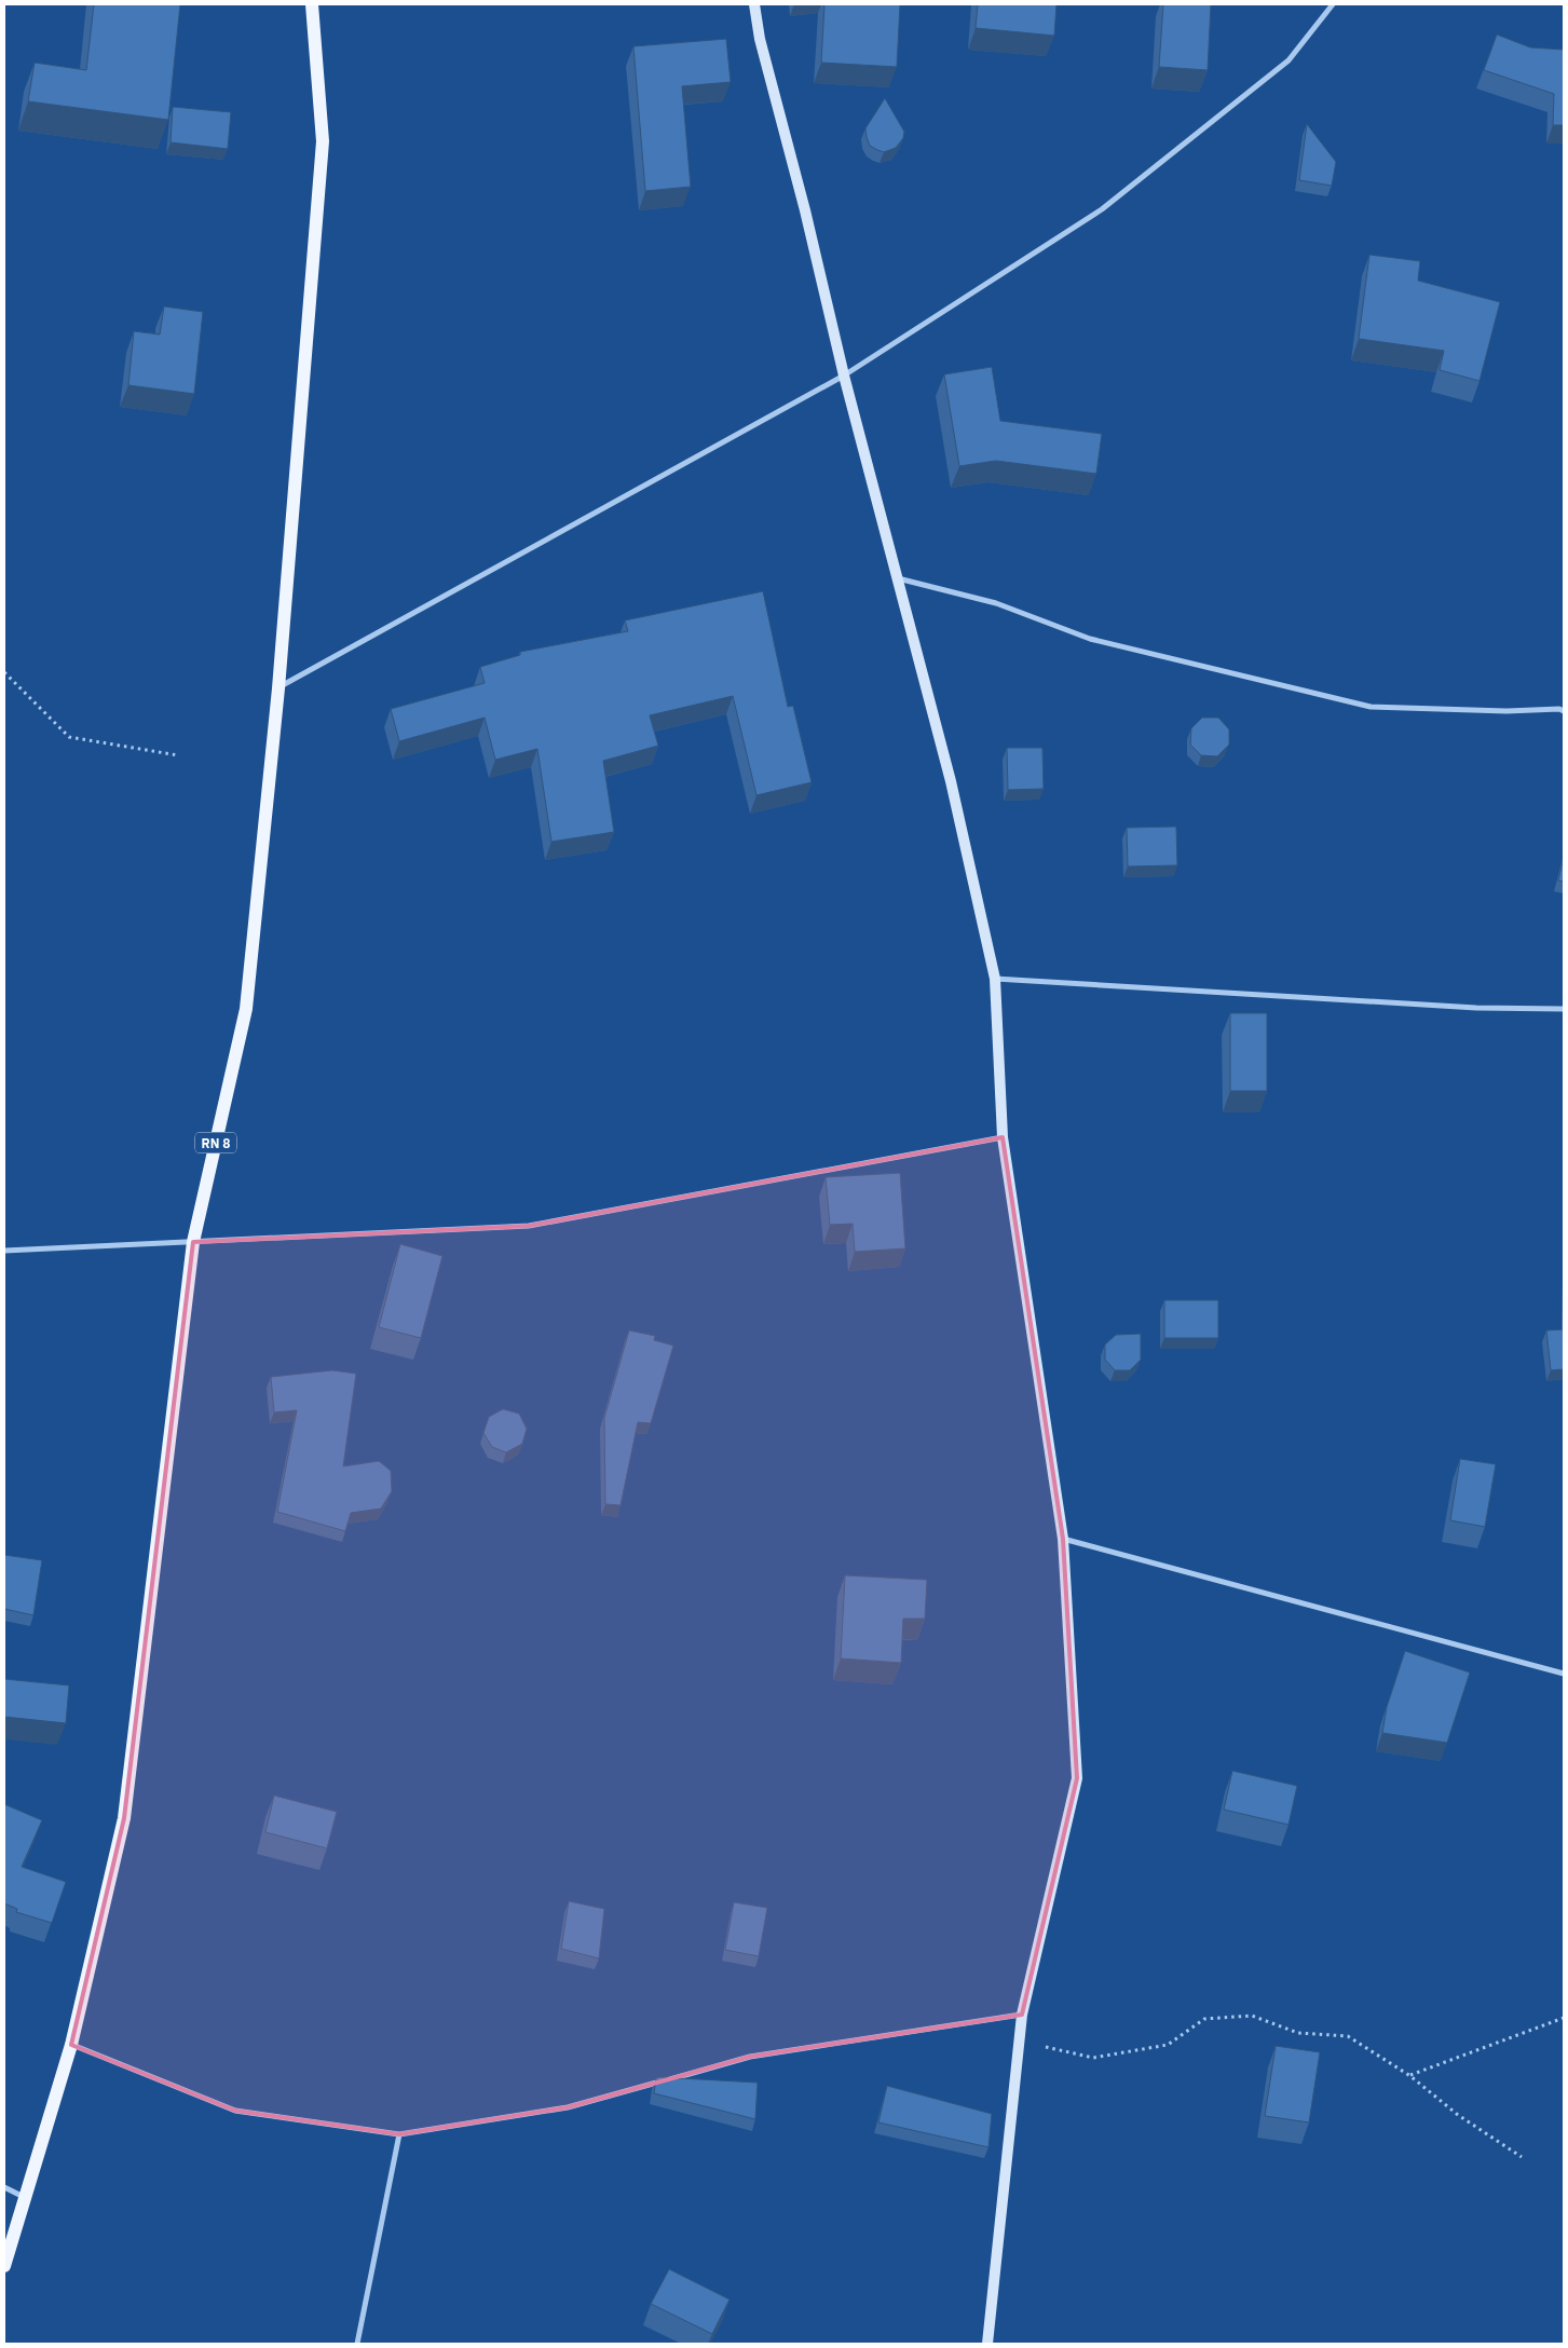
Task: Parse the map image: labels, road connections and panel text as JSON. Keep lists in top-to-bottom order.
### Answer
{
  "streets": {
    "main road": ["RN 8"]
  }
}
